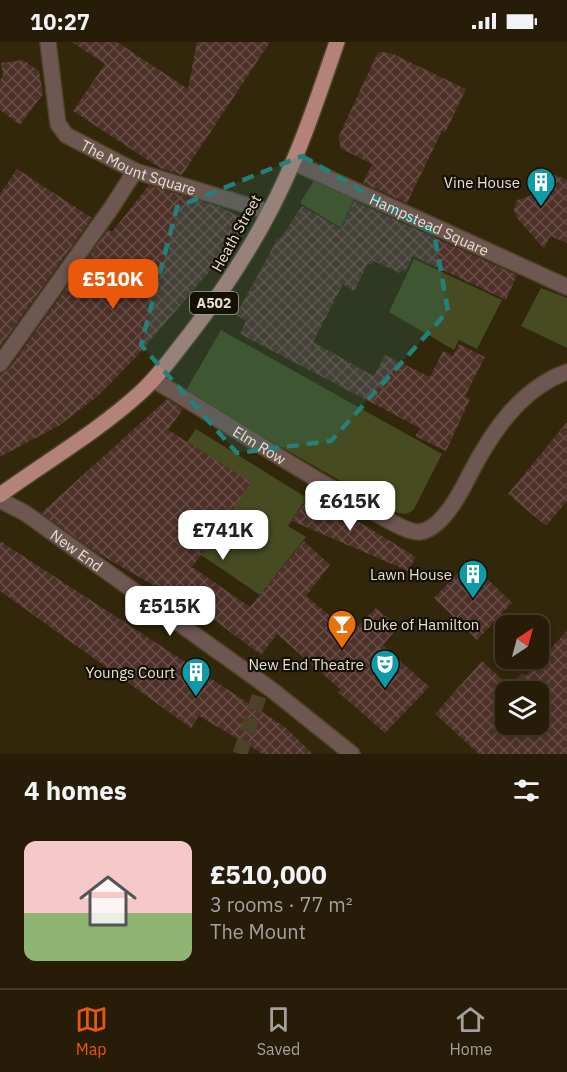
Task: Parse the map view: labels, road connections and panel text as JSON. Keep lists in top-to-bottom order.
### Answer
{
  "streets": {
    "main road": ["Heath Street", "A502"],
    "street": [
      "The Mount Square",
      "Hampstead Square",
      "Elm Row",
      "New End"
    ]
  },
  "crossings": [
    ["The Mount Square", "Heath Street"],
    ["Hampstead Square", "Heath Street"],
    ["Heath Street", "Elm Row"],
    ["Heath Street", "New End"]
  ],
  "places": {
    "building": ["Vine House", "Lawn House", "Youngs Court"],
    "bar": ["Duke of Hamilton"],
    "theatre": ["New End Theatre"]
  },
  "north": "top right",
  "page": {
    "status": "10:27",
    "price": [
      "£510K",
      "£615K",
      "£741K",
      "£515K"
    ],
    "heading": "4 homes",
    "list": [
      {
        "name": "£510,000",
        "note": "3 rooms · 77 m² · The Mount"
      }
    ],
    "tabs": ["Map", "Saved", "Home"]
  }
}
